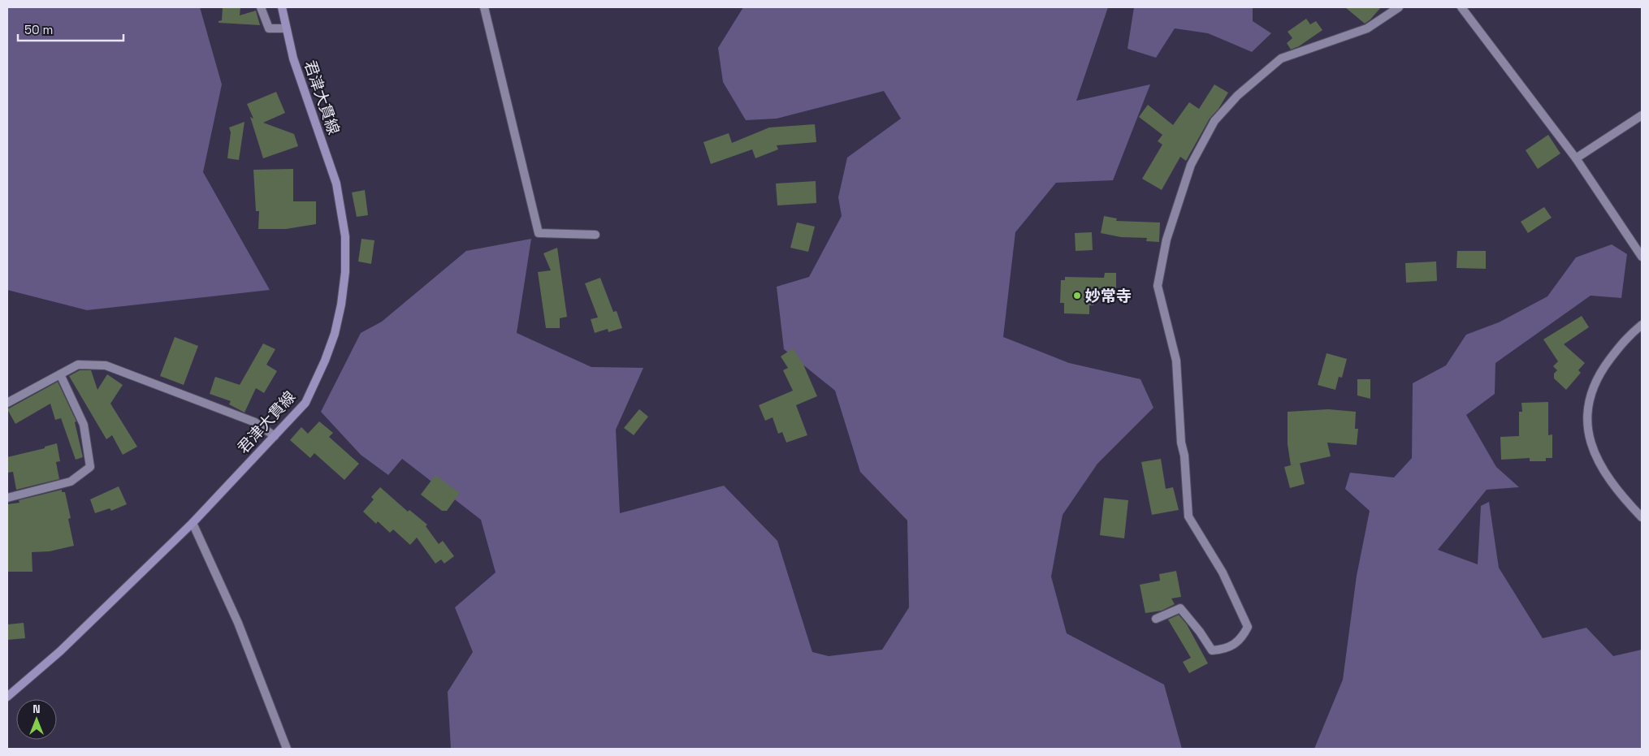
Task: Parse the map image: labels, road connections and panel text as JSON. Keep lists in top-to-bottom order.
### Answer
{
  "streets": {
    "main road": ["君津大貫線"]
  },
  "places": ["妙常寺"],
  "scale_bar": "50 m",
  "north": "top"
}
